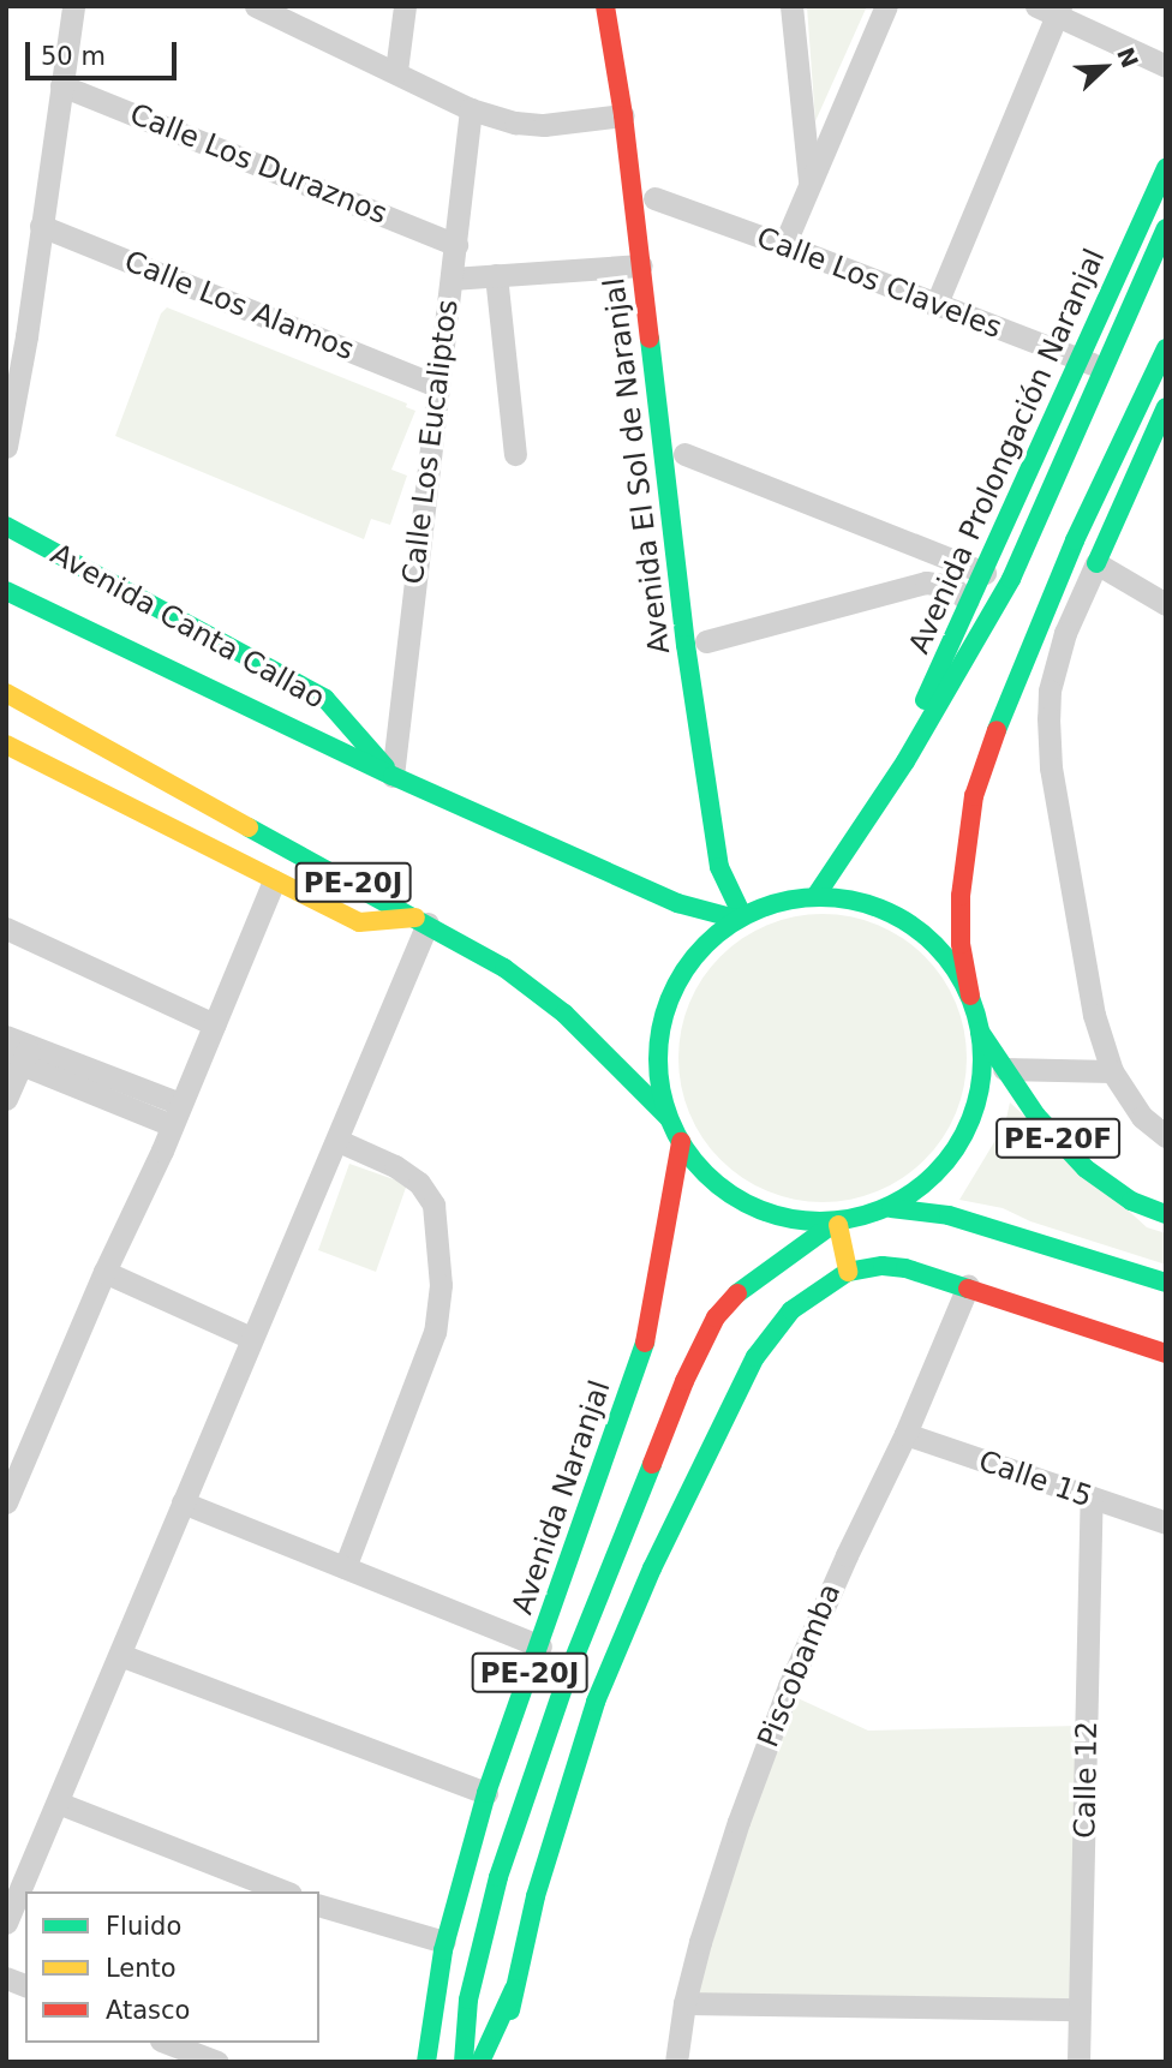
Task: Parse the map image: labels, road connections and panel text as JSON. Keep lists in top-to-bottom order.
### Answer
{
  "streets": {
    "main road": [
      "Avenida Prolongación Naranjal",
      "Avenida El Sol de Naranjal",
      "Avenida Canta Callao",
      "PE-20J",
      "PE-20F",
      "Avenida Naranjal"
    ],
    "street": [
      "Calle Los Duraznos",
      "Calle Los Claveles",
      "Calle Los Alamos",
      "Calle Los Eucaliptos",
      "Calle 15",
      "Piscobamba",
      "Calle 12"
    ]
  },
  "crossings": [
    ["Calle Los Duraznos", "Calle Los Eucaliptos"],
    ["Calle Los Claveles", "Avenida Prolongación Naranjal"],
    ["Calle Los Claveles", "Avenida El Sol de Naranjal"],
    ["Calle Los Alamos", "Calle Los Eucaliptos"],
    ["Calle Los Eucaliptos", "Avenida Canta Callao"],
    ["Avenida Prolongación Naranjal", "PE-20F"],
    ["Avenida El Sol de Naranjal", "Avenida Canta Callao"],
    ["Avenida El Sol de Naranjal", "PE-20F"],
    ["Avenida Canta Callao", "PE-20F"],
    ["PE-20J", "PE-20F"],
    ["PE-20F", "Avenida Naranjal"],
    ["Calle 15", "Piscobamba"],
    ["Calle 15", "Calle 12"]
  ],
  "legend": ["Fluido", "Lento", "Atasco"],
  "scale_bar": "50 m",
  "north": "top right"
}
